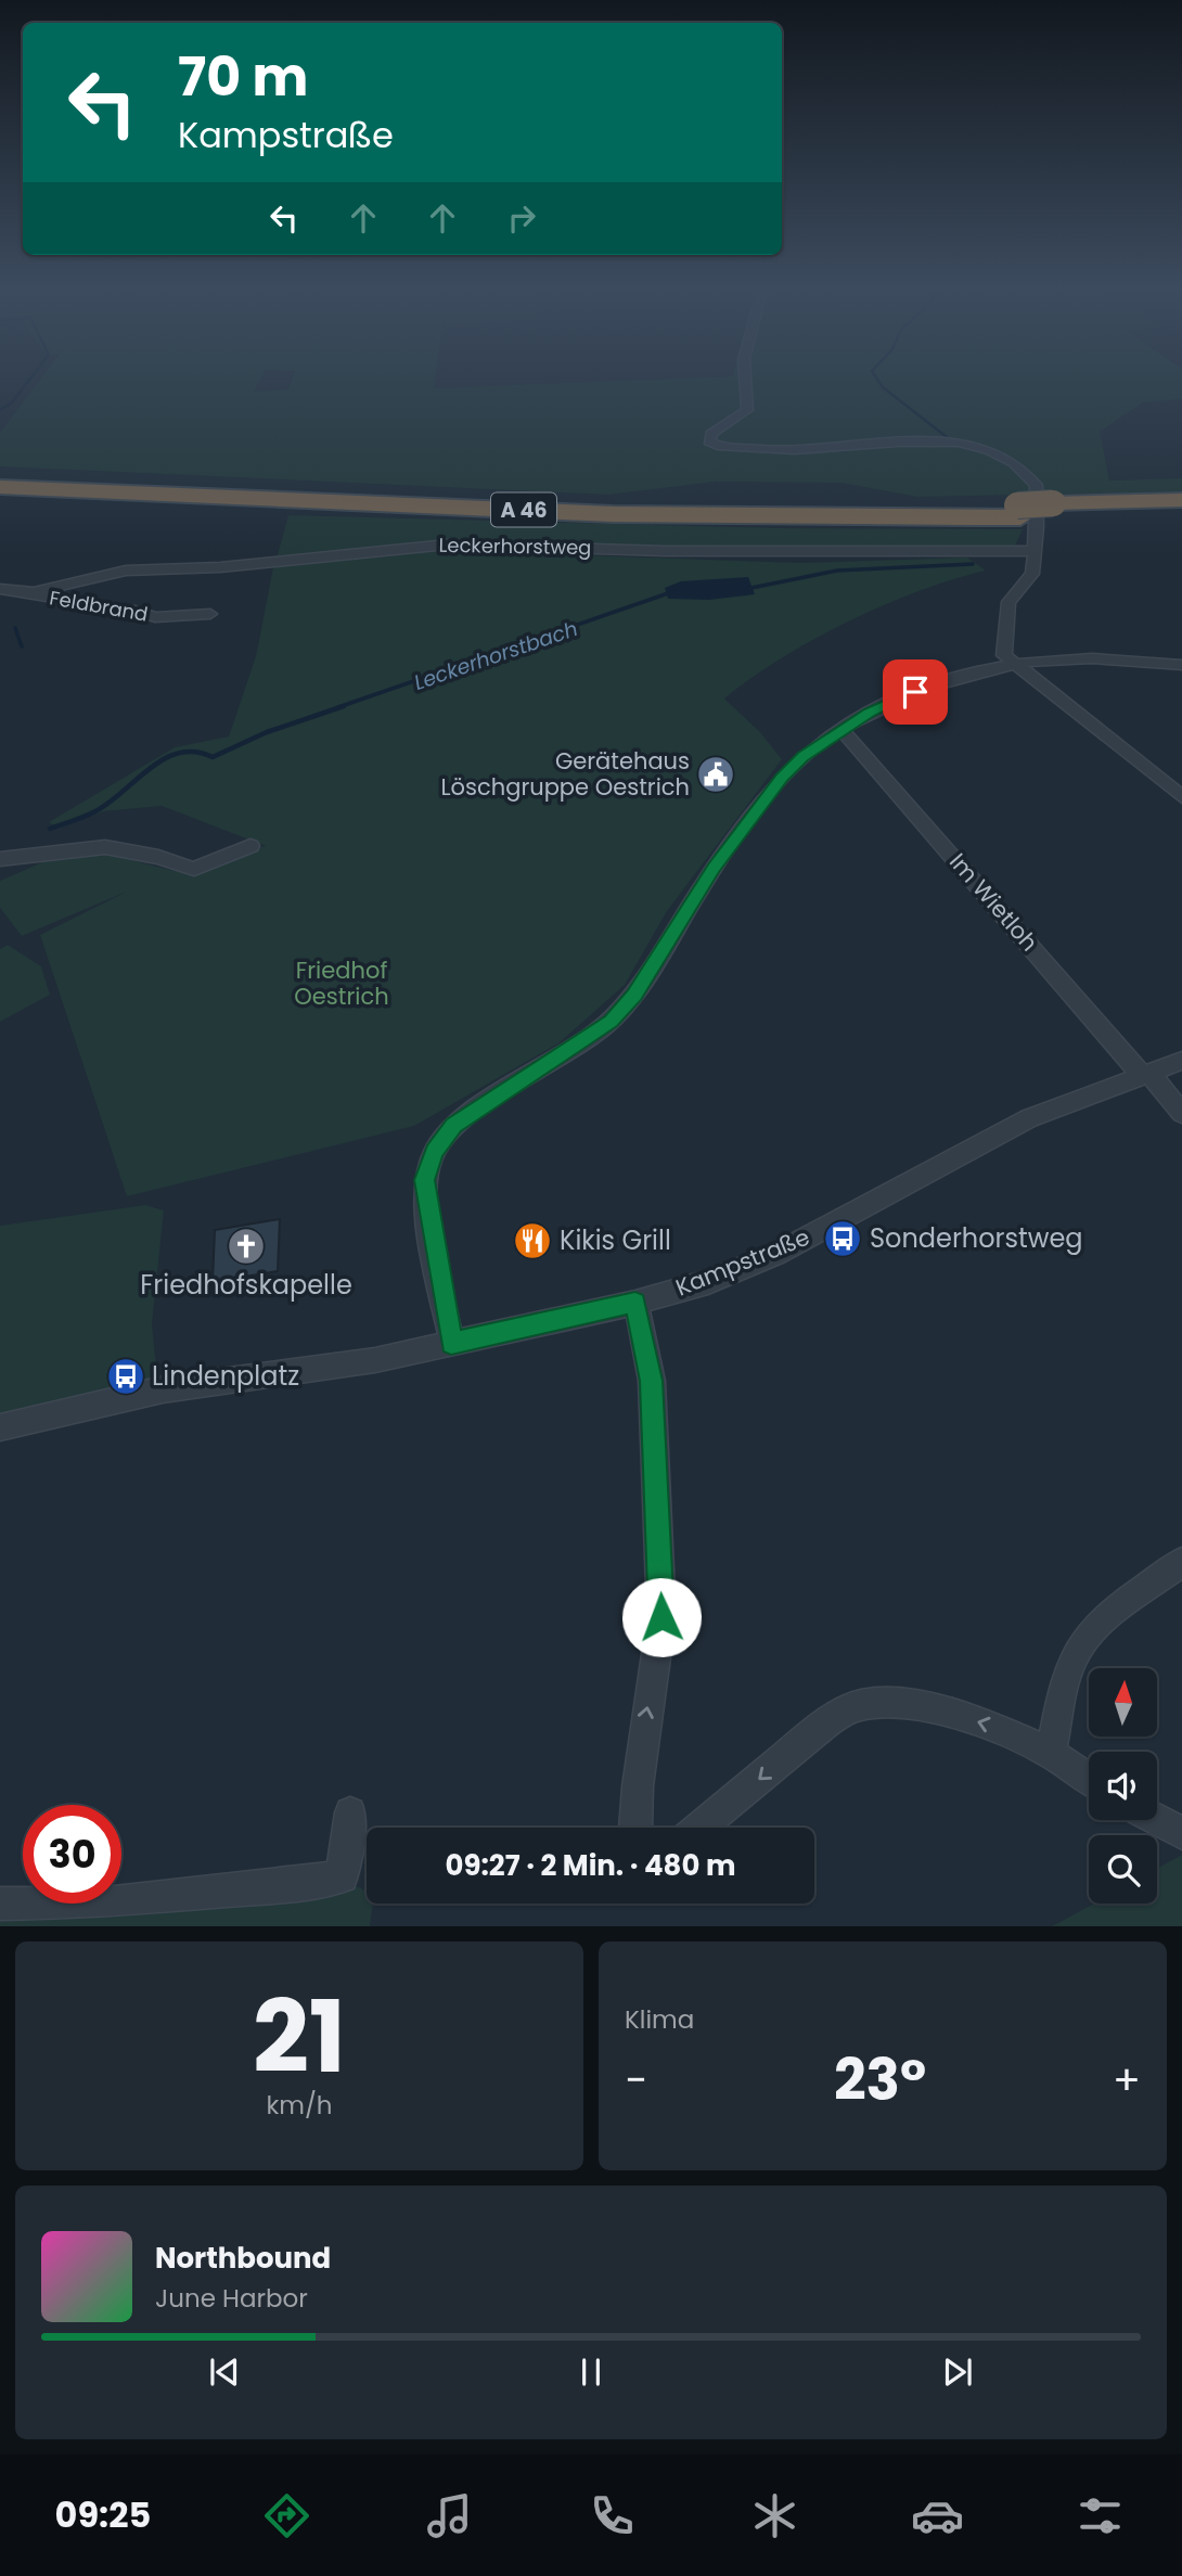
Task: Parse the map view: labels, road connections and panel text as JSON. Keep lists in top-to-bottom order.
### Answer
{
  "streets": {
    "highway": ["A 46"],
    "street": [
      "Leckerhorstweg",
      "Feldbrand",
      "Im Wietloh",
      "Kampstraße"
    ]
  },
  "crossings": [
    ["Leckerhorstweg", "Feldbrand"],
    ["Im Wietloh", "Kampstraße"]
  ],
  "water": ["Leckerhorstbach"],
  "parks": ["Friedhof Oestrich"],
  "places": {
    "public building": ["Gerätehaus Löschgruppe Oestrich"],
    "bus stop": ["Sonderhorstweg", "Lindenplatz"],
    "restaurant": ["Kikis Grill"],
    "church": ["Friedhofskapelle"]
  },
  "north": "top",
  "page": {
    "turn": ["70 m", "Kampstraße"],
    "limit": "30",
    "trip": "09:27 · 2 Min. · 480 m",
    "tile": [
      ["21", "km/h"],
      "Klima"
    ],
    "heat": ["−", "23°", "+"],
    "song": ["Northbound", "June Harbor"],
    "tabs": "09:25"
  }
}
